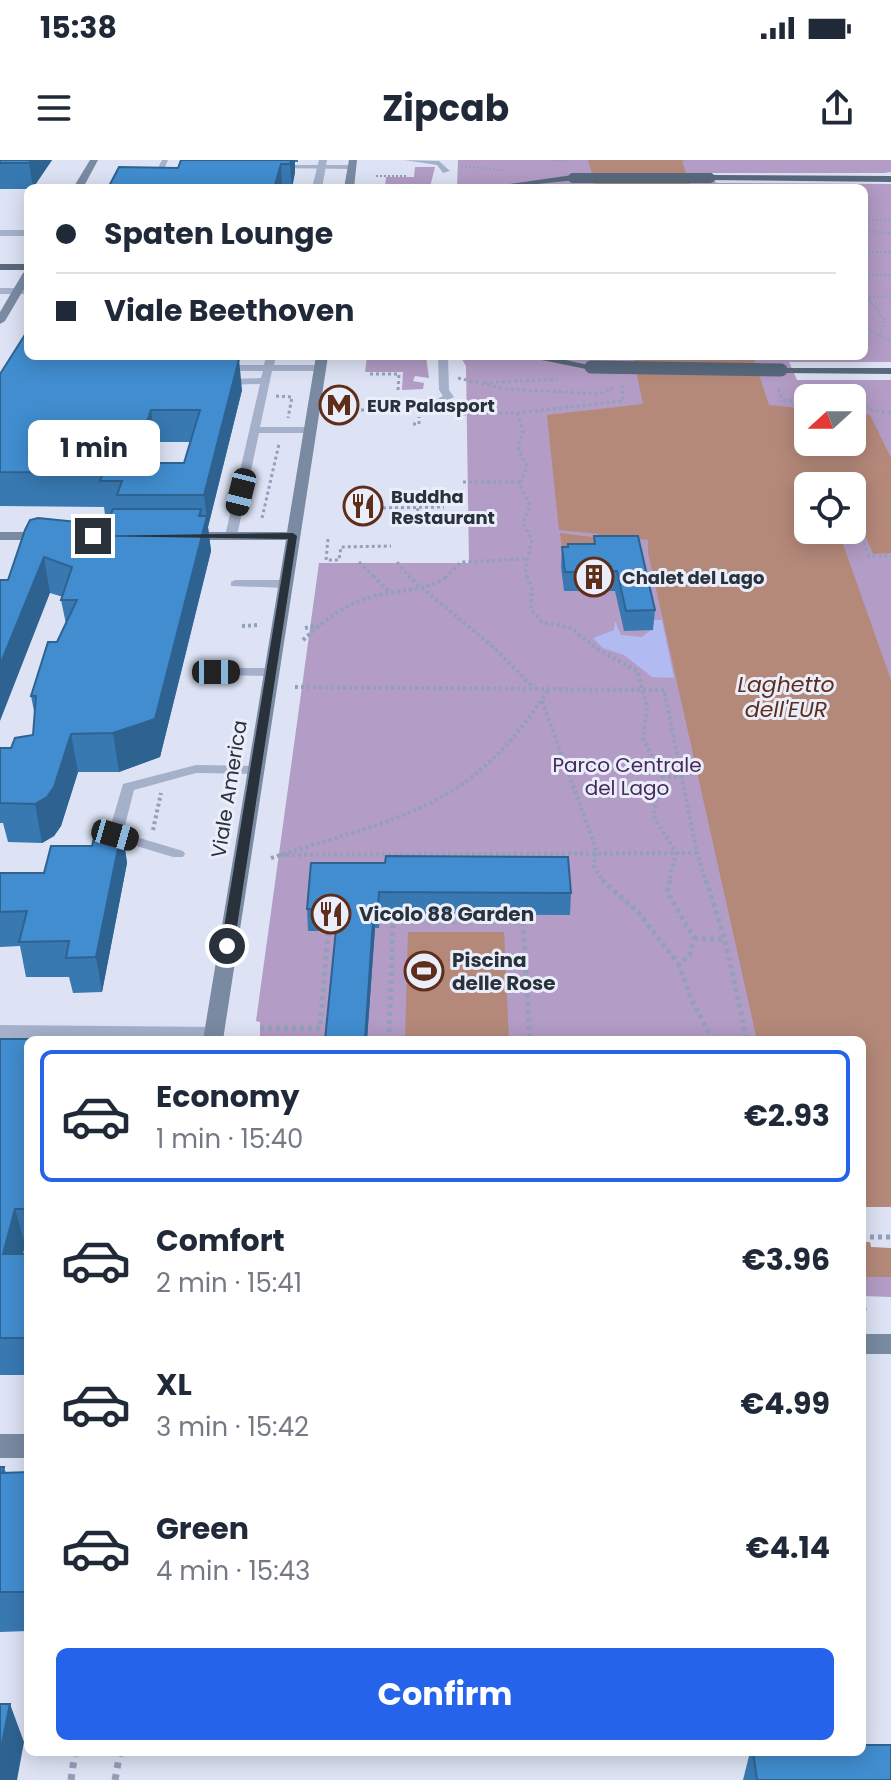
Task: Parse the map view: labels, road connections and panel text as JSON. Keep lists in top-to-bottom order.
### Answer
{
  "streets": {
    "street": ["Viale America"]
  },
  "water": ["Laghetto dell'EUR"],
  "parks": ["Parco Centrale del Lago"],
  "places": {
    "metro station": ["EUR Palasport"],
    "restaurant": ["Buddha Restaurant", "Vicolo 88 Garden"],
    "building": ["Chalet del Lago"],
    "sports": ["Piscina delle Rose"]
  },
  "north": "left",
  "page": {
    "status": "15:38",
    "header": "Zipcab",
    "banner": ["Spaten Lounge", "Viale Beethoven"],
    "bubble": "1 min",
    "list": [
      {
        "name": "Economy",
        "note": "1 min · 15:40",
        "value": "€2.93"
      },
      {
        "name": "Comfort",
        "note": "2 min · 15:41",
        "value": "€3.96"
      },
      {
        "name": "XL",
        "note": "3 min · 15:42",
        "value": "€4.99"
      },
      {
        "name": "Green",
        "note": "4 min · 15:43",
        "value": "€4.14"
      }
    ],
    "buttons": "Confirm"
  }
}
